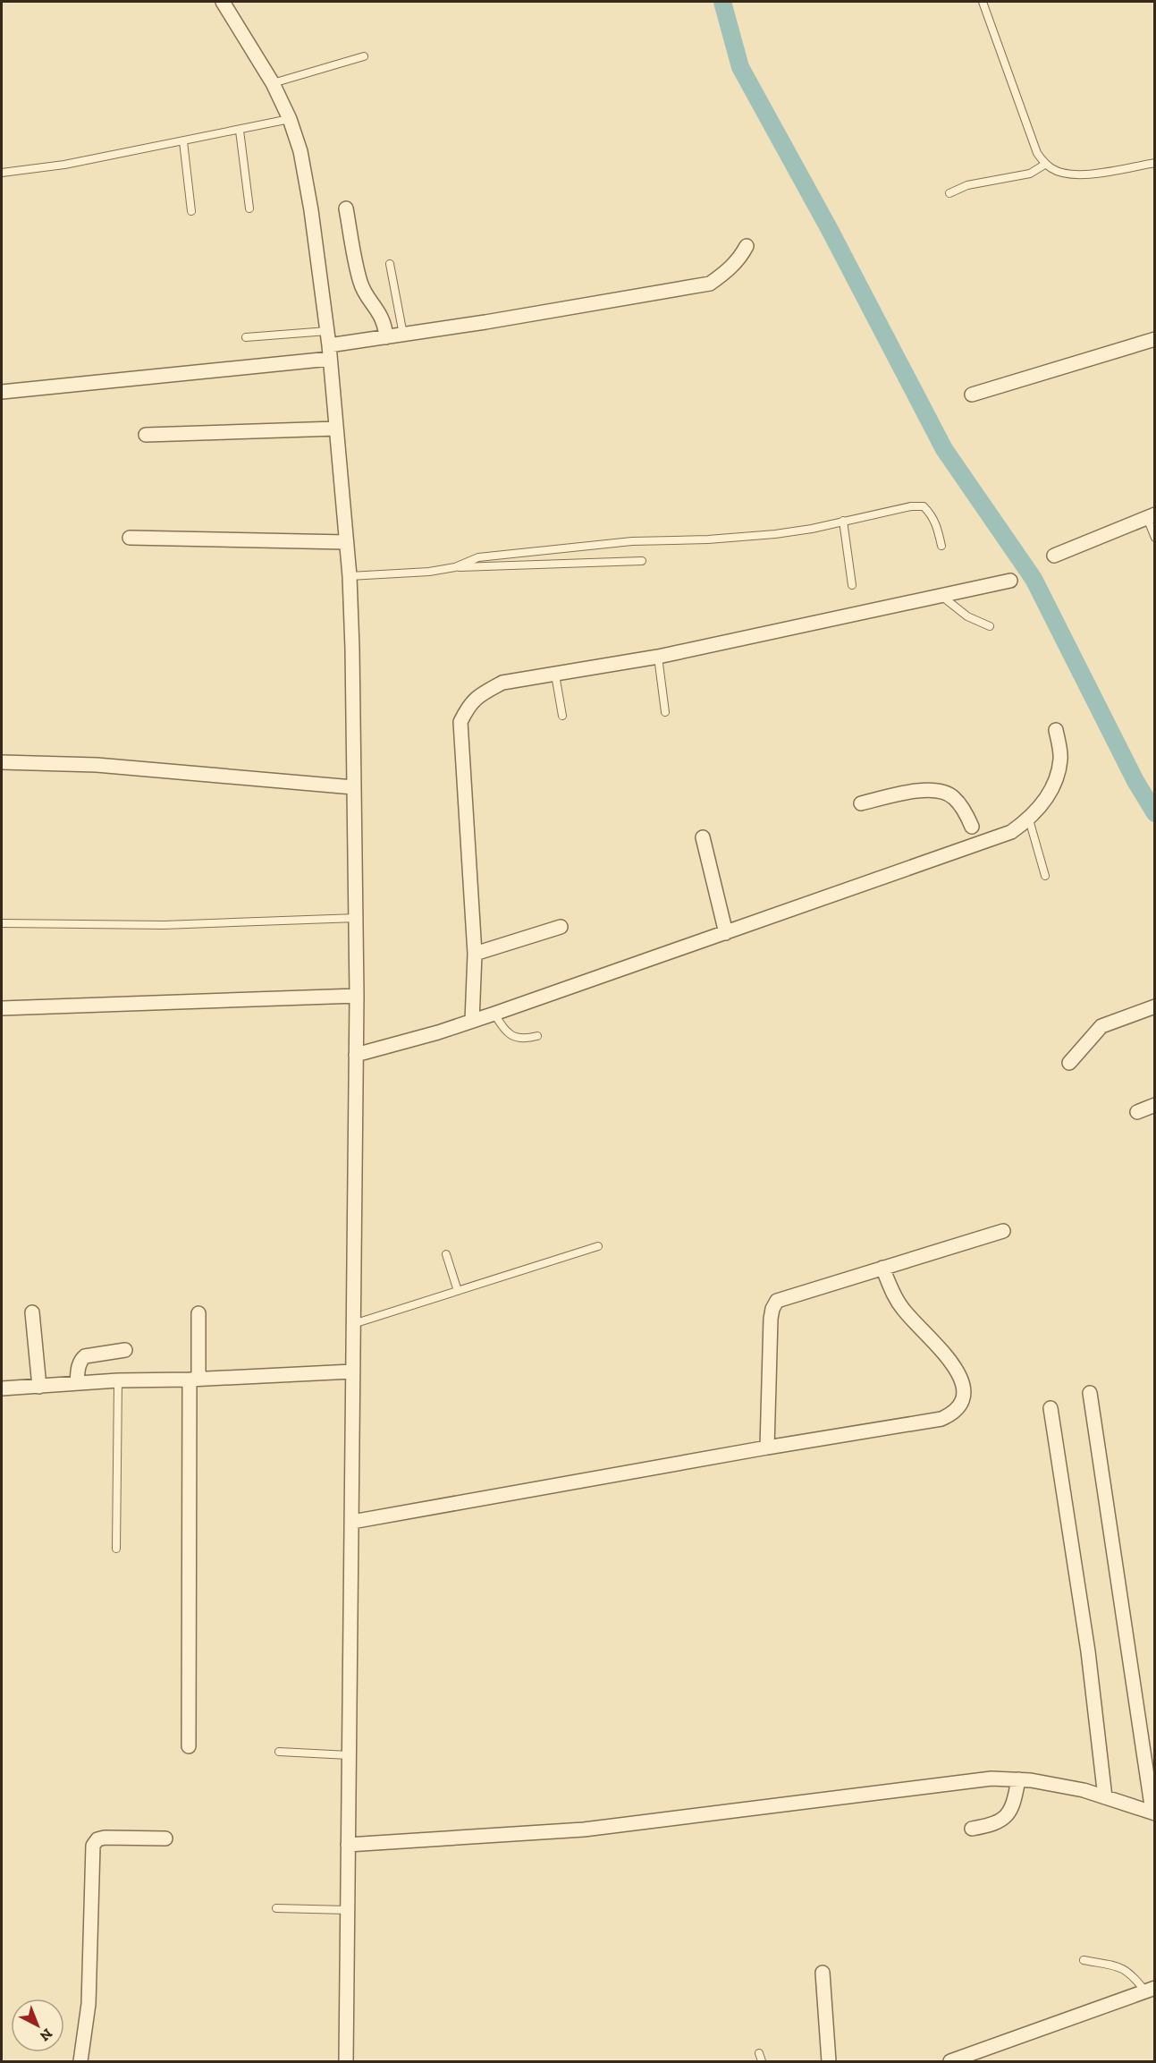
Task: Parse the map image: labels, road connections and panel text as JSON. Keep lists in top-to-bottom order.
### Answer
{
  "north": "bottom right"
}
